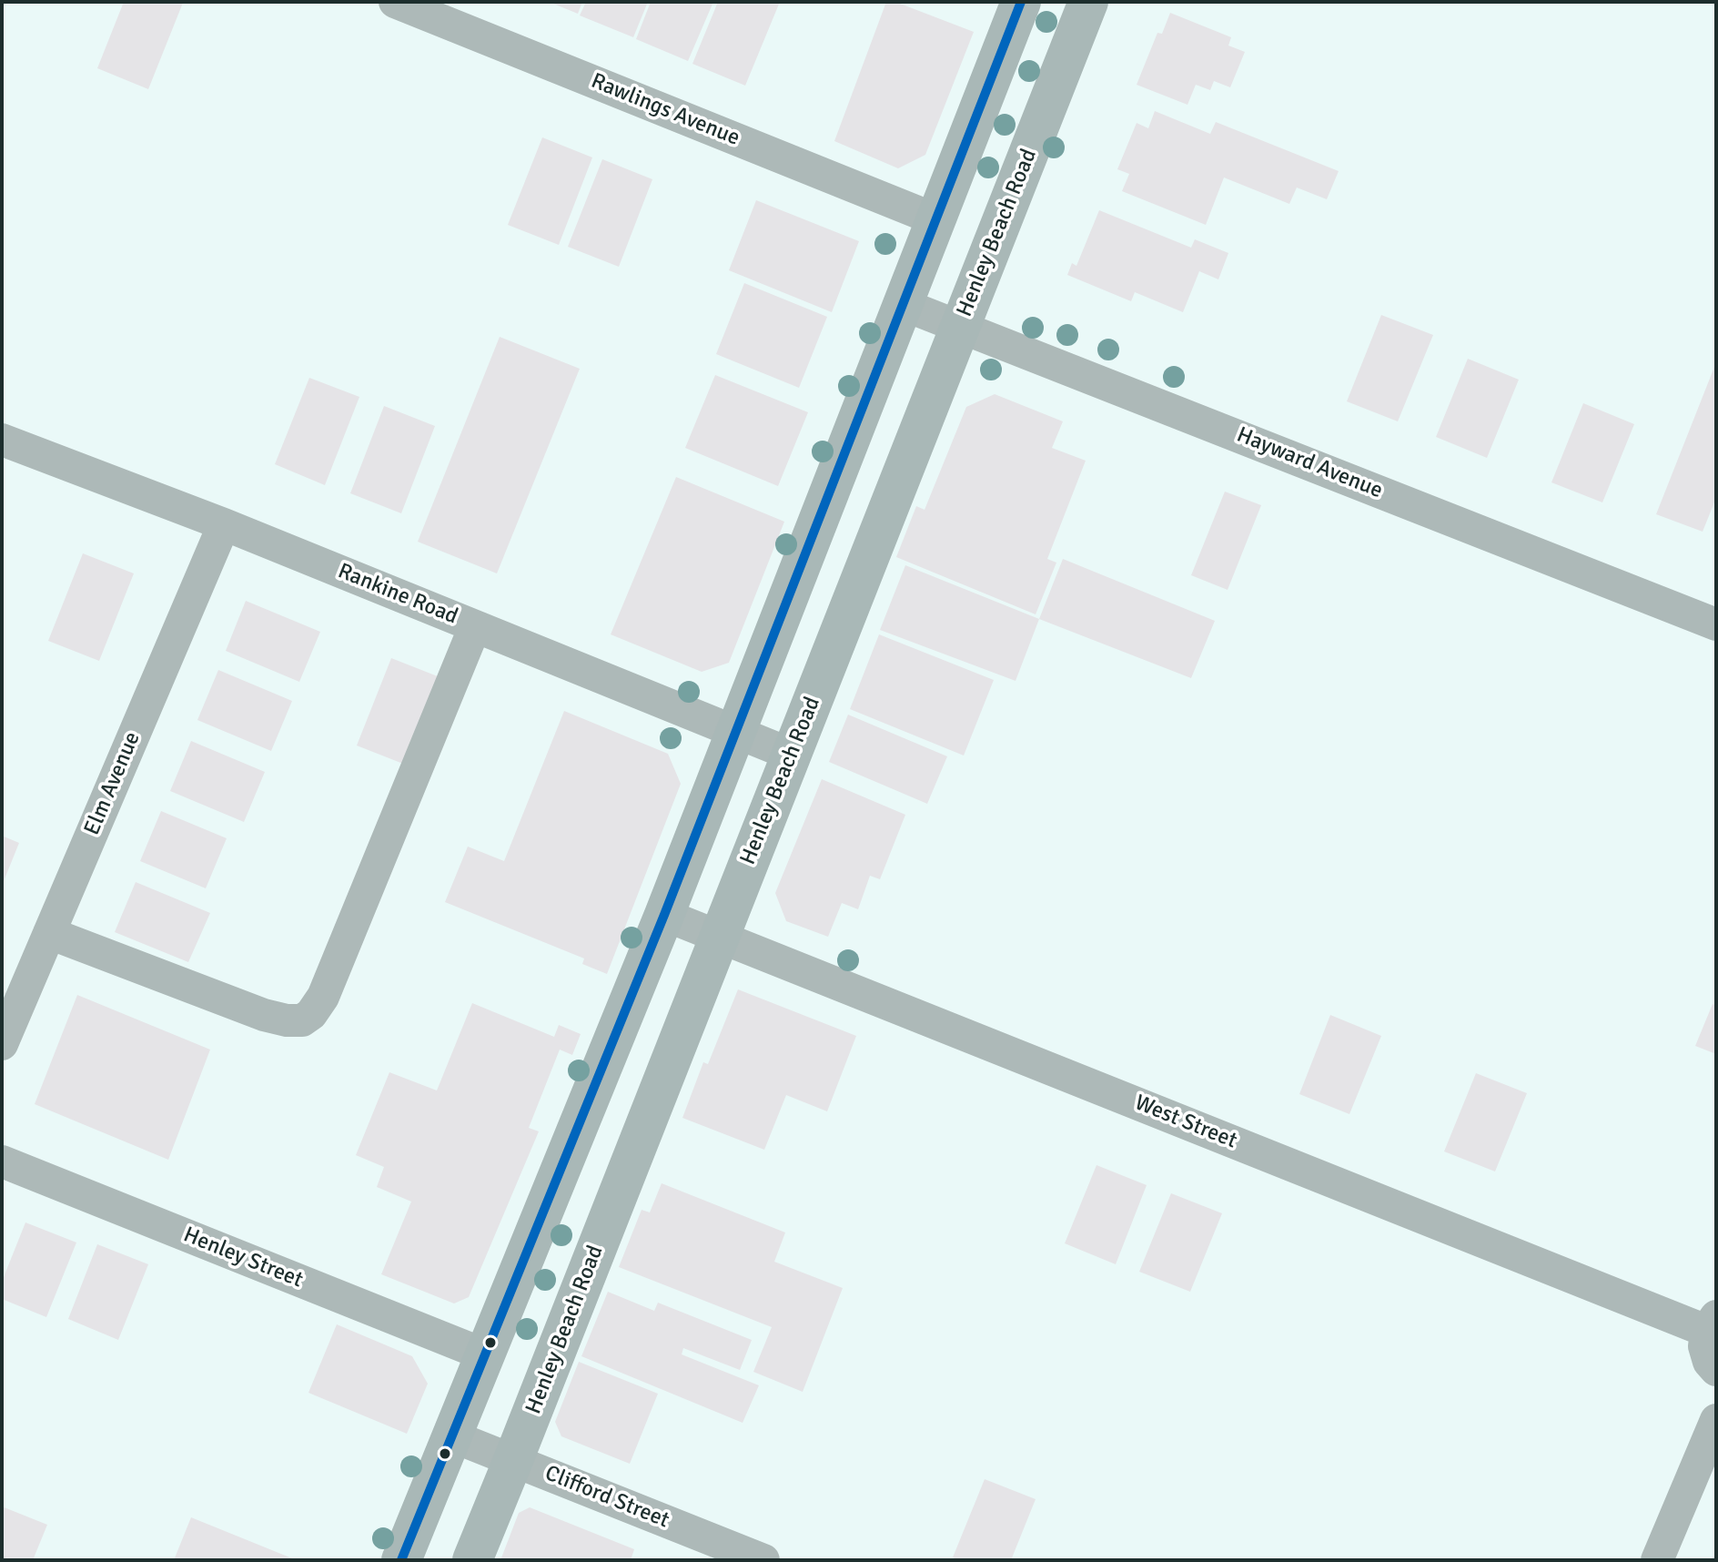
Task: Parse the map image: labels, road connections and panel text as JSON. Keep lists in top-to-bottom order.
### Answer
{
  "streets": {
    "main road": ["Henley Beach Road"],
    "street": [
      "Rawlings Avenue",
      "Hayward Avenue",
      "Rankine Road",
      "Elm Avenue",
      "West Street",
      "Henley Street",
      "Clifford Street"
    ]
  },
  "crossings": [
    ["Henley Beach Road", "Hayward Avenue"],
    ["Henley Beach Road", "Rankine Road"],
    ["Henley Beach Road", "West Street"],
    ["Henley Beach Road", "Clifford Street"],
    ["Rankine Road", "Elm Avenue"]
  ]
}
